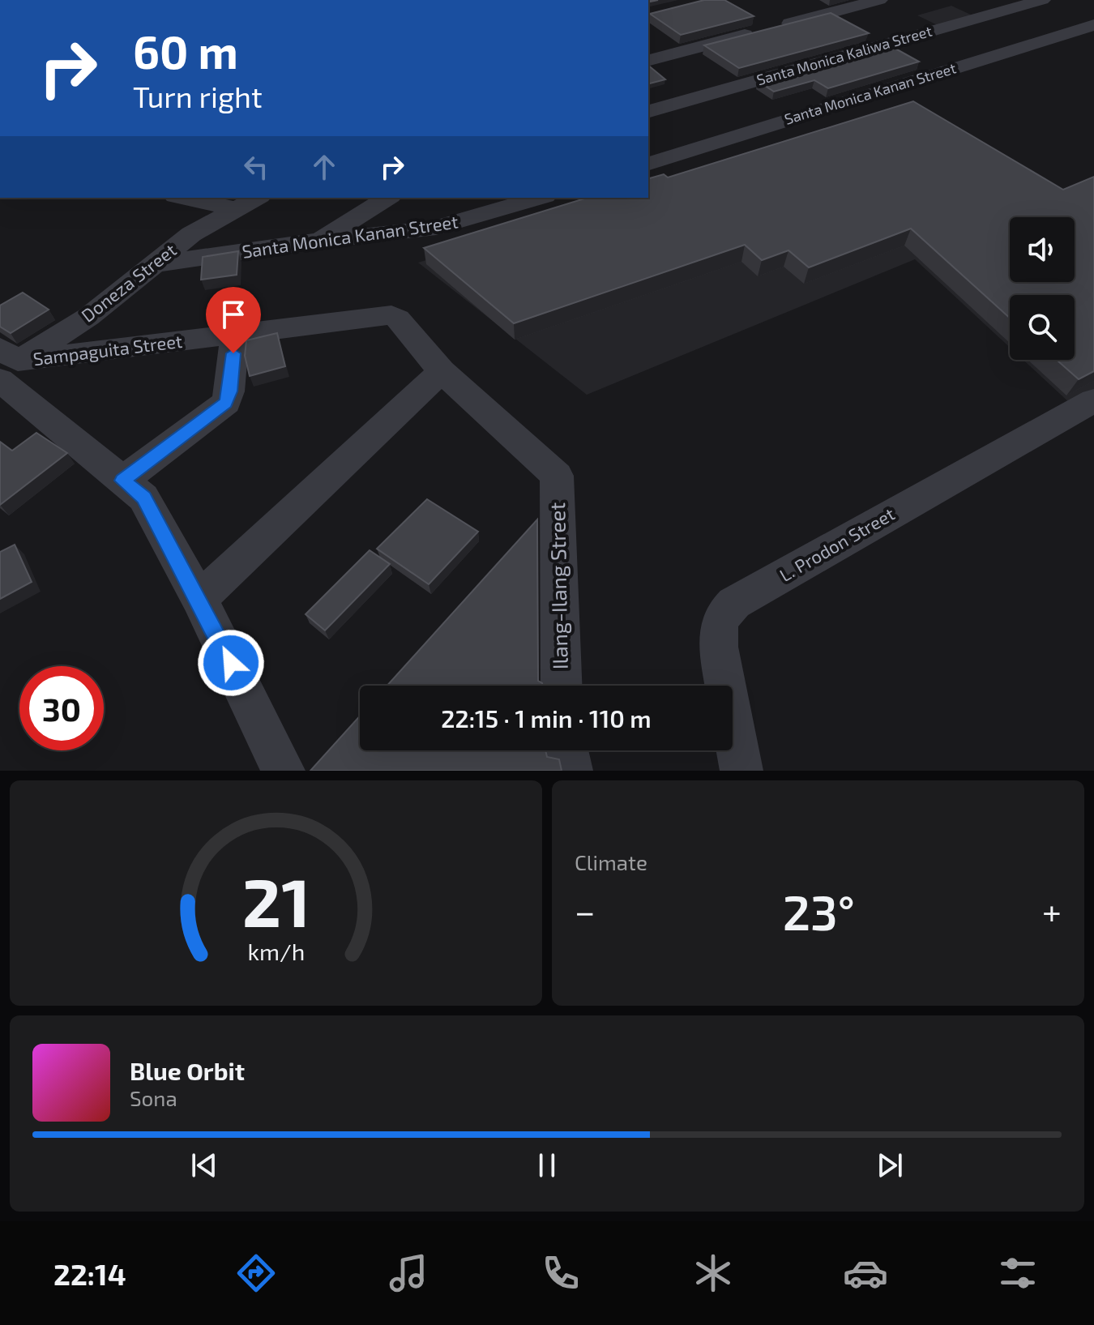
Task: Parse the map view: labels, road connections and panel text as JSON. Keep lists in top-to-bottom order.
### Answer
{
  "streets": {
    "street": [
      "Santa Monica Kaliwa Street",
      "Santa Monica Kanan Street",
      "Doneza Street",
      "Sampaguita Street",
      "L. Prodon Street",
      "Ilang-Ilang Street"
    ]
  },
  "crossings": [
    ["Santa Monica Kanan Street", "Doneza Street"],
    ["Doneza Street", "Sampaguita Street"],
    ["Sampaguita Street", "Ilang-Ilang Street"]
  ],
  "page": {
    "turn": ["60 m", "Turn right"],
    "limit": "30",
    "trip": "22:15 · 1 min · 110 m",
    "tile": "Climate",
    "heat": ["−", "23°", "+"],
    "song": ["Blue Orbit", "Sona"],
    "tabs": "22:14",
    "gauge": ["21", "km/h"]
  }
}
